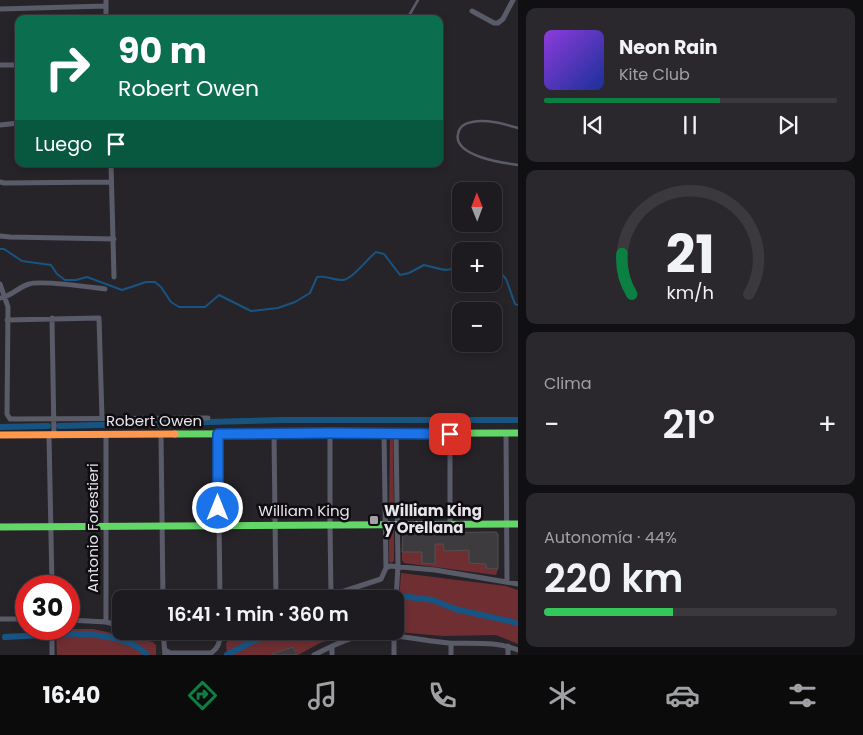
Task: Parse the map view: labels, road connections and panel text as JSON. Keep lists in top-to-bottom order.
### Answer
{
  "streets": {
    "street": ["Robert Owen", "William King", "Antonio Forestieri"]
  },
  "crossings": [
    ["Robert Owen", "Antonio Forestieri"],
    ["William King", "Antonio Forestieri"]
  ],
  "places": {
    "transit": ["William King y Orellana"]
  },
  "north": "top",
  "page": {
    "turn": ["90 m", "Robert Owen"],
    "song": ["Neon Rain", "Kite Club"],
    "then": "Luego",
    "map_buttons": ["+", "−"],
    "tile": [
      "Clima",
      ["Autonomía · 44%", "220 km"]
    ],
    "heat": ["−", "21°", "+"],
    "limit": "30",
    "trip": "16:41 · 1 min · 360 m",
    "tabs": "16:40",
    "gauge": ["21", "km/h"]
  }
}
